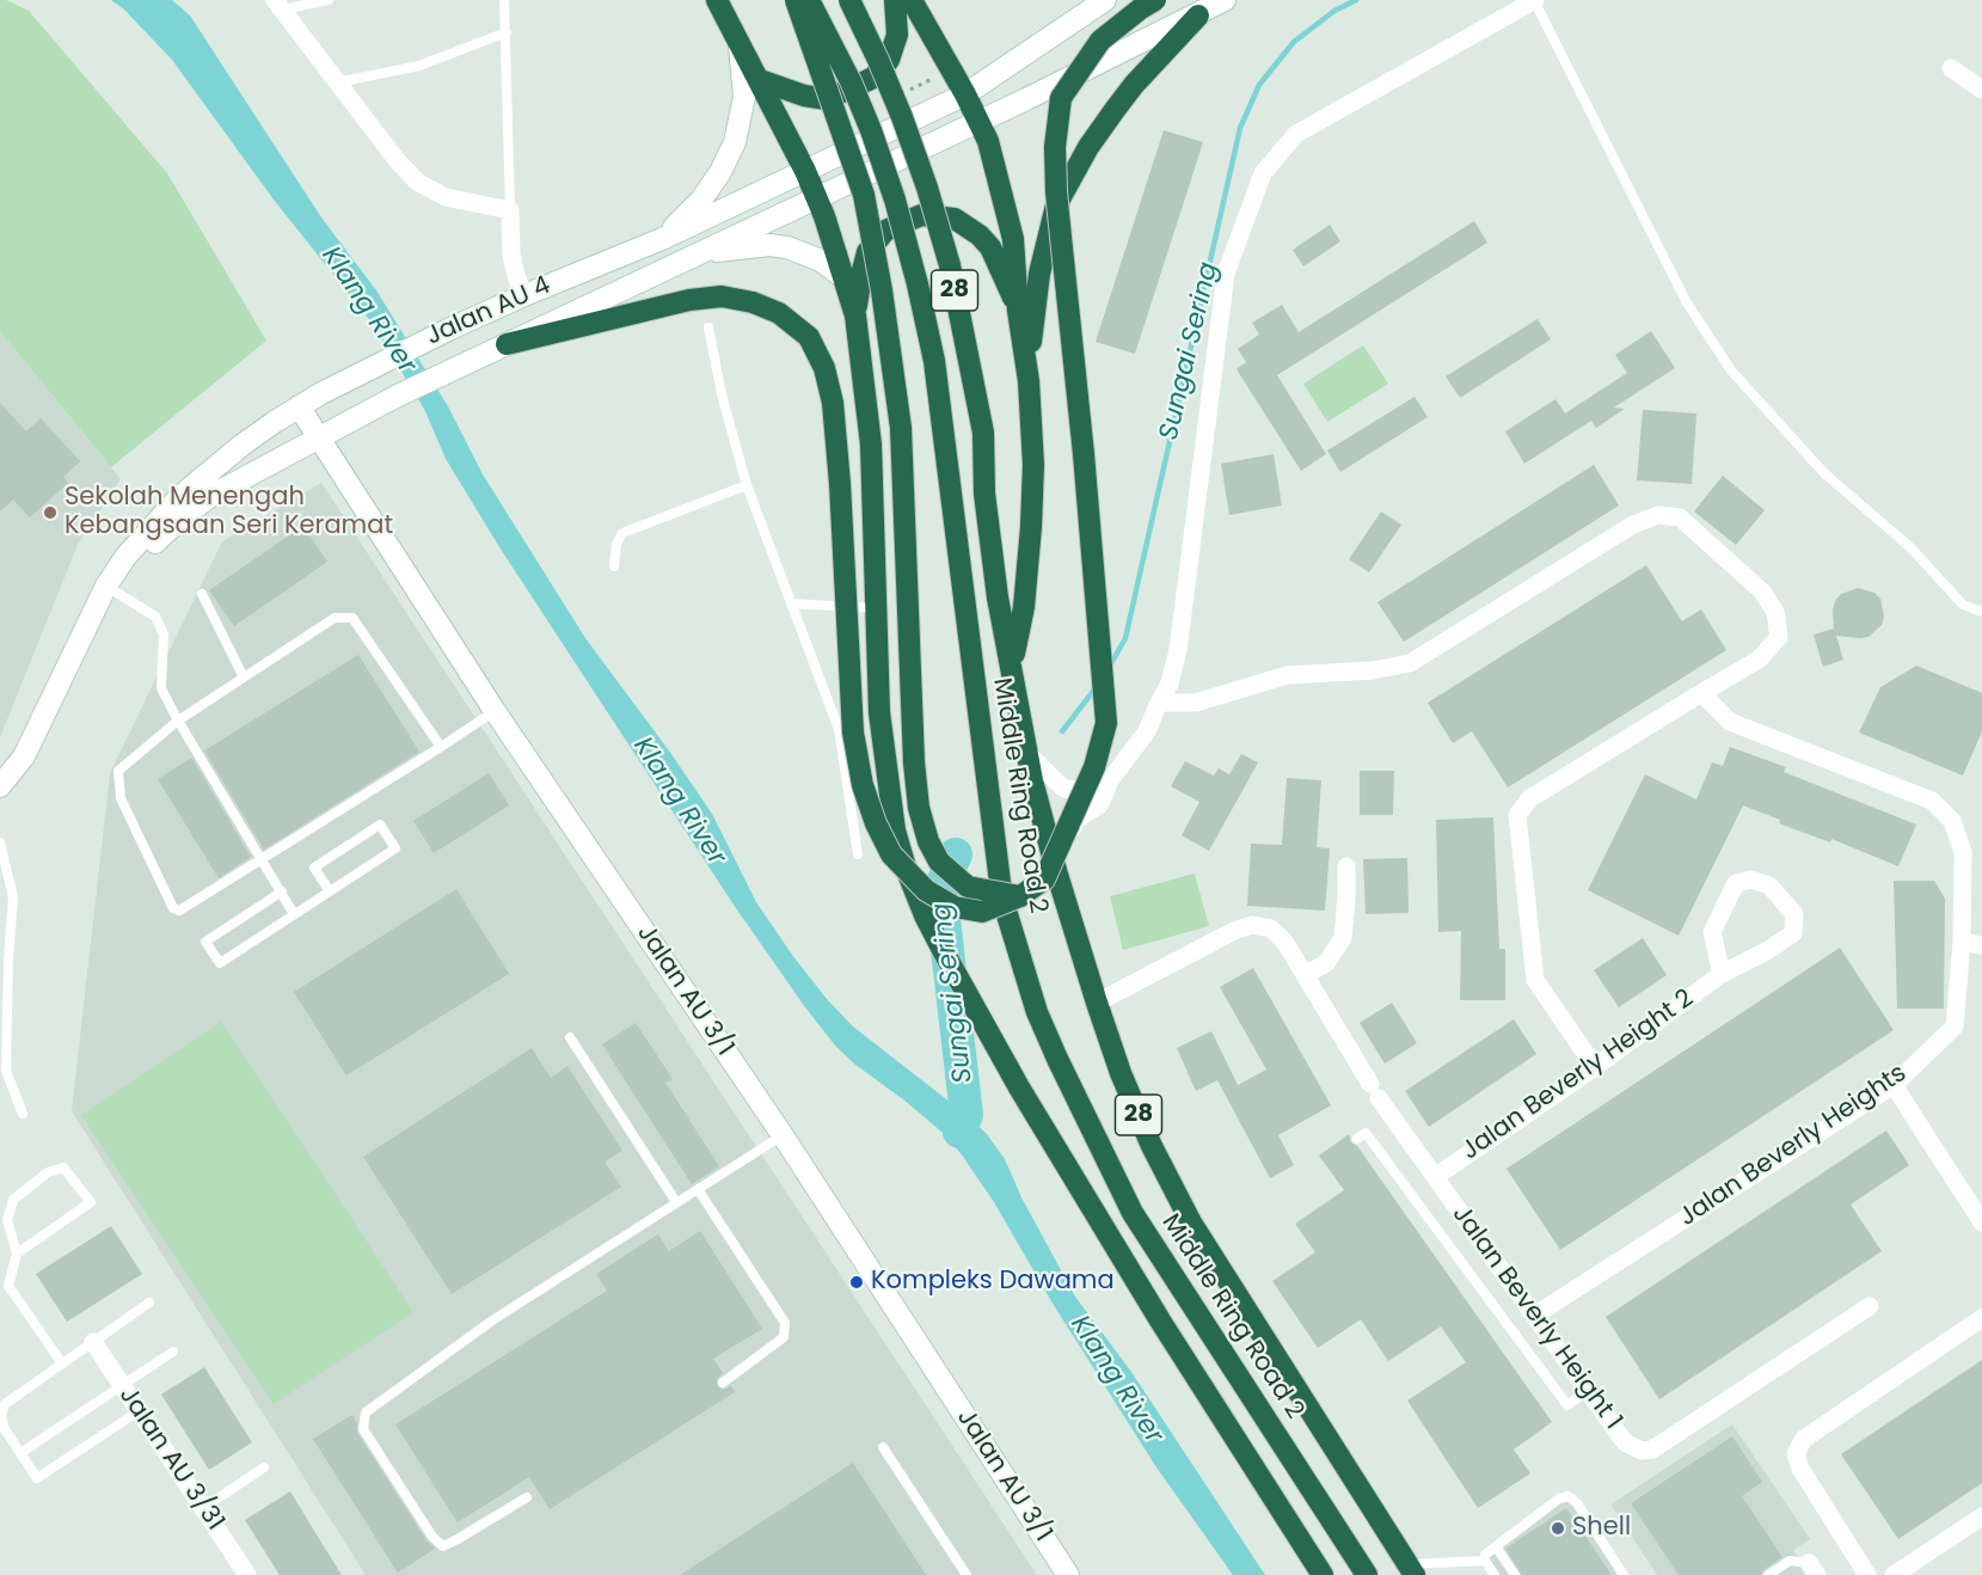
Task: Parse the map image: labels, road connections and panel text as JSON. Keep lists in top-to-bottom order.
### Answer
{
  "streets": {
    "highway": ["28", "Middle Ring Road 2"],
    "street": [
      "Jalan AU 4",
      "Jalan AU 3/1",
      "Jalan Beverly Height 2",
      "Jalan Beverly Heights",
      "Jalan Beverly Height 1",
      "Jalan AU 3/31"
    ]
  },
  "crossings": [
    ["Jalan AU 4", "Jalan AU 3/1"],
    ["Middle Ring Road 2", "Jalan Beverly Height 1"],
    ["Jalan Beverly Height 2", "Jalan Beverly Height 1"],
    ["Jalan Beverly Heights", "Jalan Beverly Height 1"]
  ],
  "water": ["Klang River", "Sungai Sering"],
  "places": ["Sekolah Menengah Kebangsaan Seri Keramat", "Kompleks Dawama", "Shell"]
}
